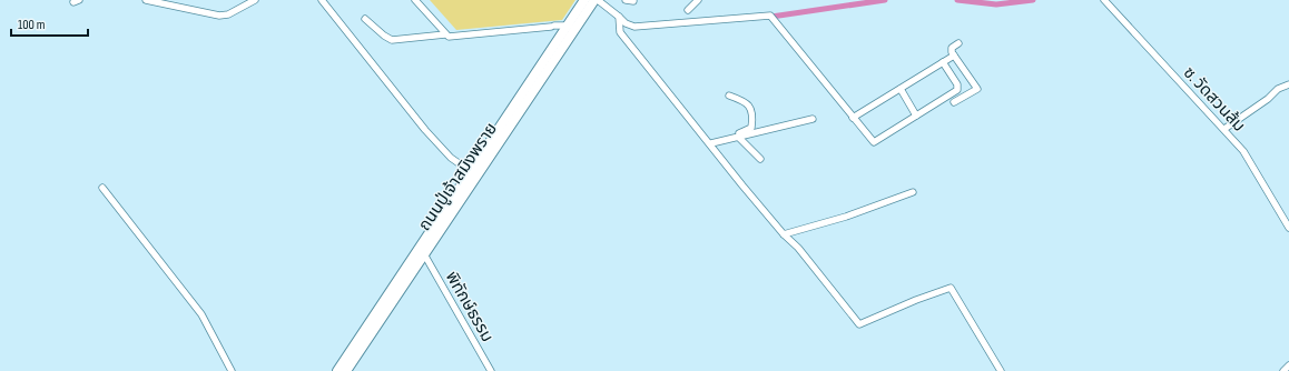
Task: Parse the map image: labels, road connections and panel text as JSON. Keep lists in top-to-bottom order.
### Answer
{
  "streets": {
    "main road": ["ถนนปู่เจ้าสมิงพราย"],
    "street": ["ซ. วัดสวนส้ม", "พิทักษ์ธรรม"]
  },
  "crossings": [
    ["ถนนปู่เจ้าสมิงพราย", "พิทักษ์ธรรม"]
  ],
  "scale_bar": "100 m"
}
